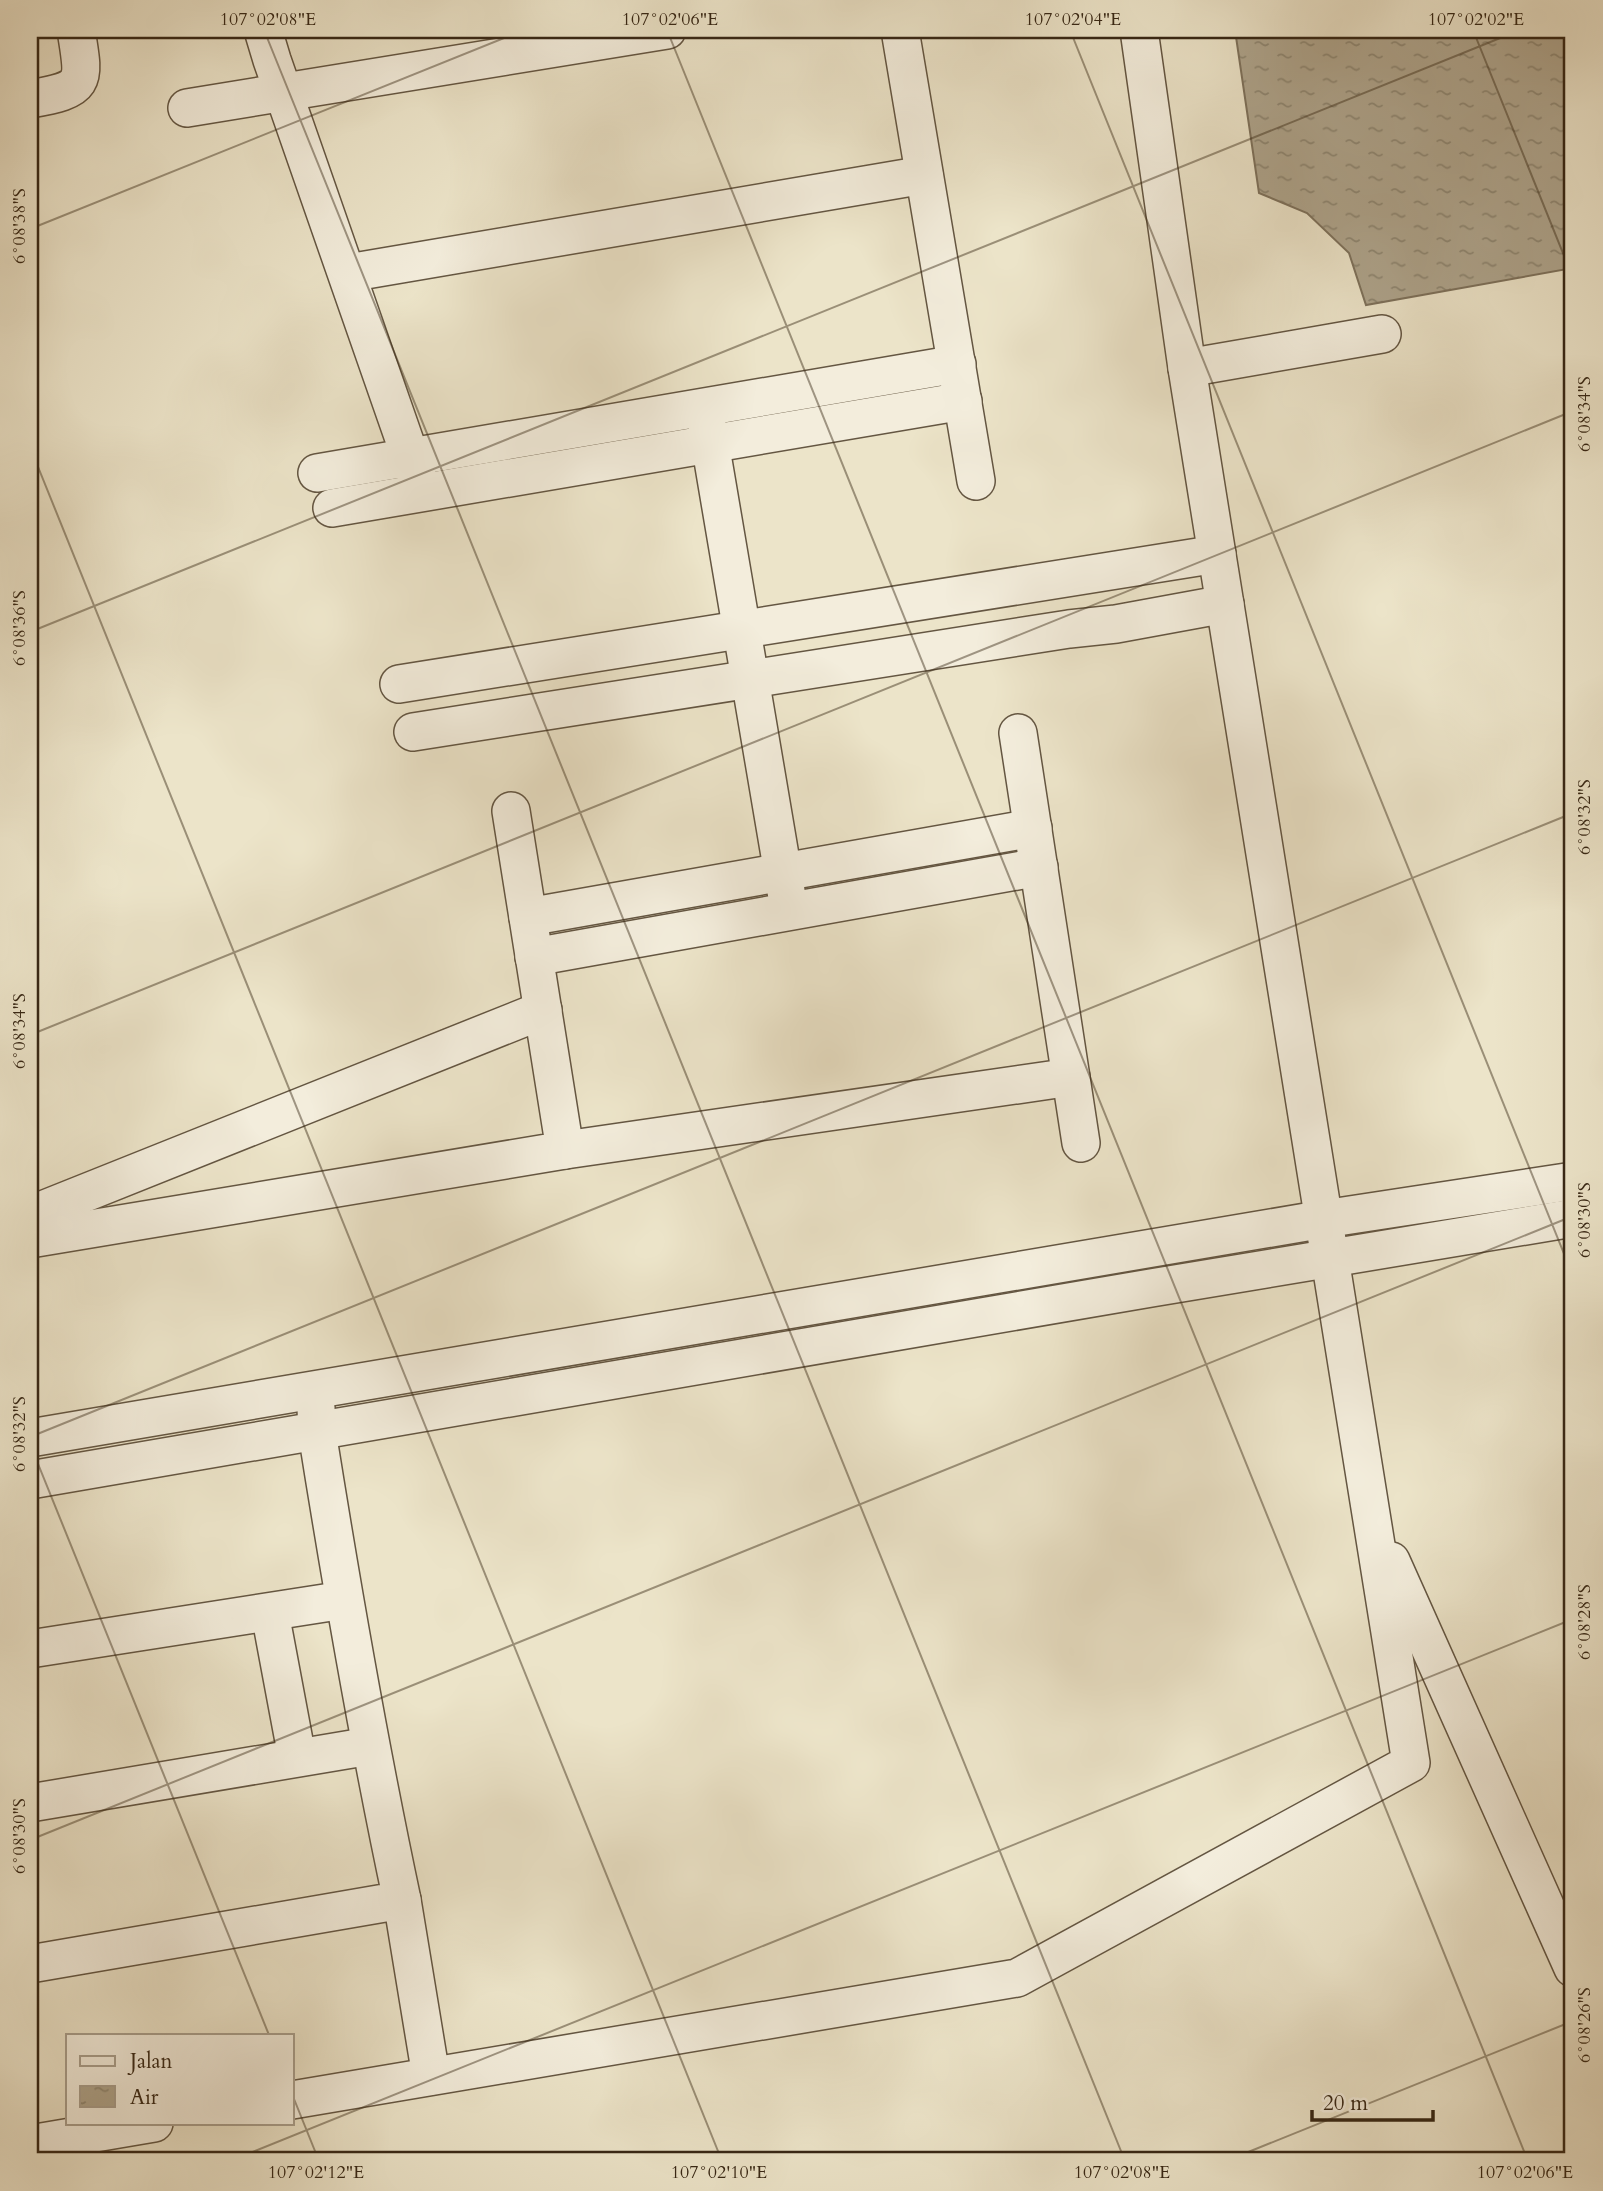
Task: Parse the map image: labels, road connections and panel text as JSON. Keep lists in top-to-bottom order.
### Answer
{
  "legend": ["Jalan", "Air"],
  "scale_bar": "20 m",
  "coordinates": [
    "107°02'08\"E",
    "107°02'06\"E",
    "107°02'04\"E",
    "107°02'02\"E",
    "6°08'38\"S",
    "6°08'34\"S",
    "6°08'36\"S",
    "6°08'32\"S",
    "6°08'30\"S",
    "6°08'28\"S",
    "6°08'26\"S",
    "107°02'12\"E",
    "107°02'10\"E"
  ]
}
